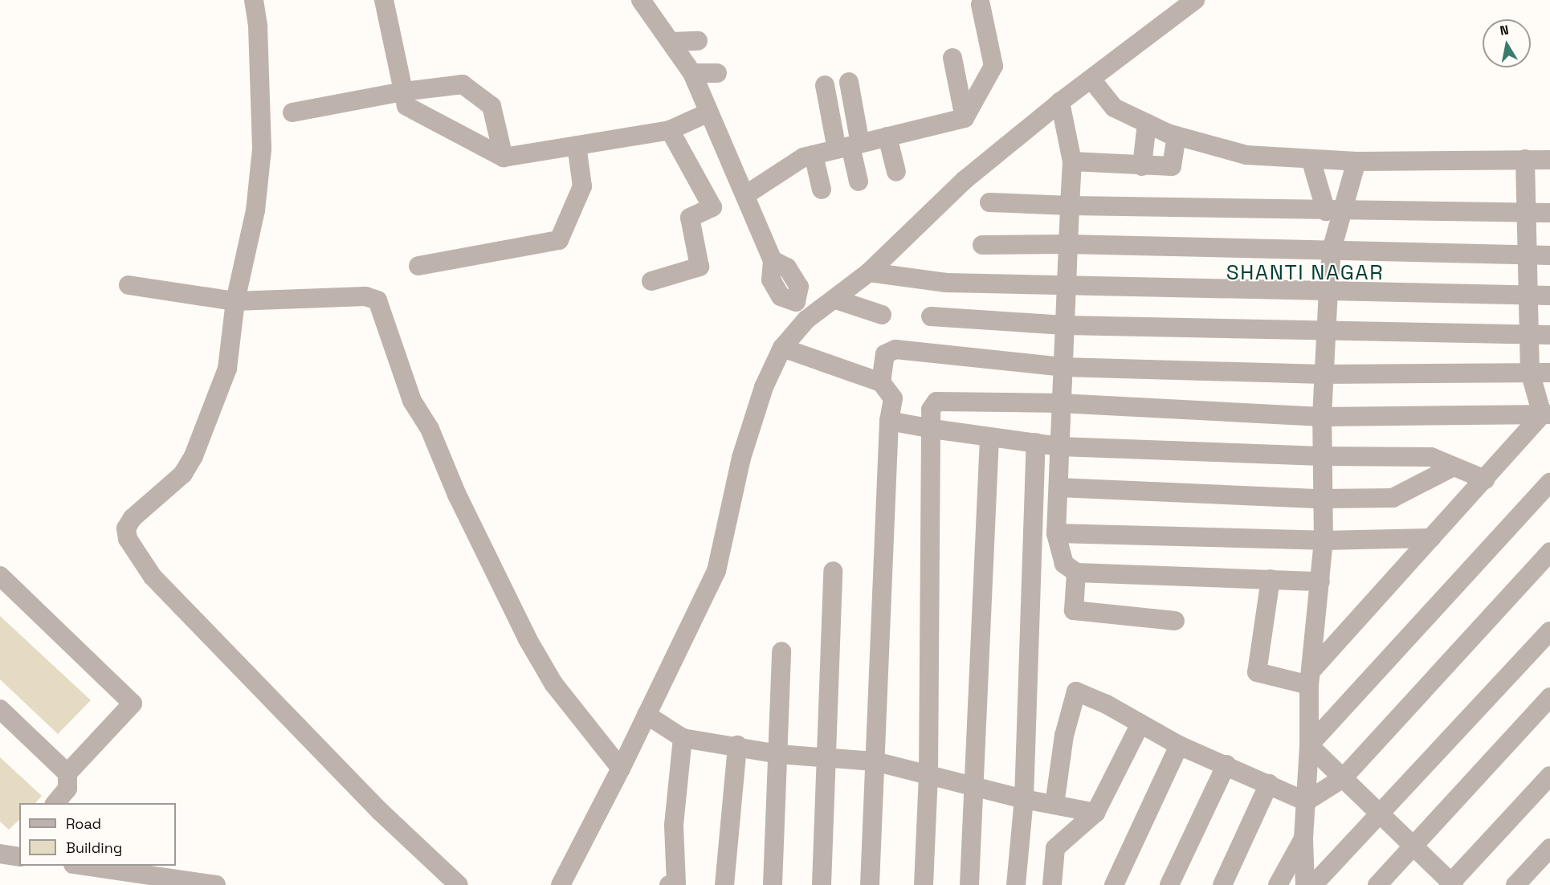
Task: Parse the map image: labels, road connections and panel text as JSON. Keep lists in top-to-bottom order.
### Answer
{
  "districts": ["SHANTI NAGAR"],
  "legend": ["Road", "Building"],
  "north": "top"
}
